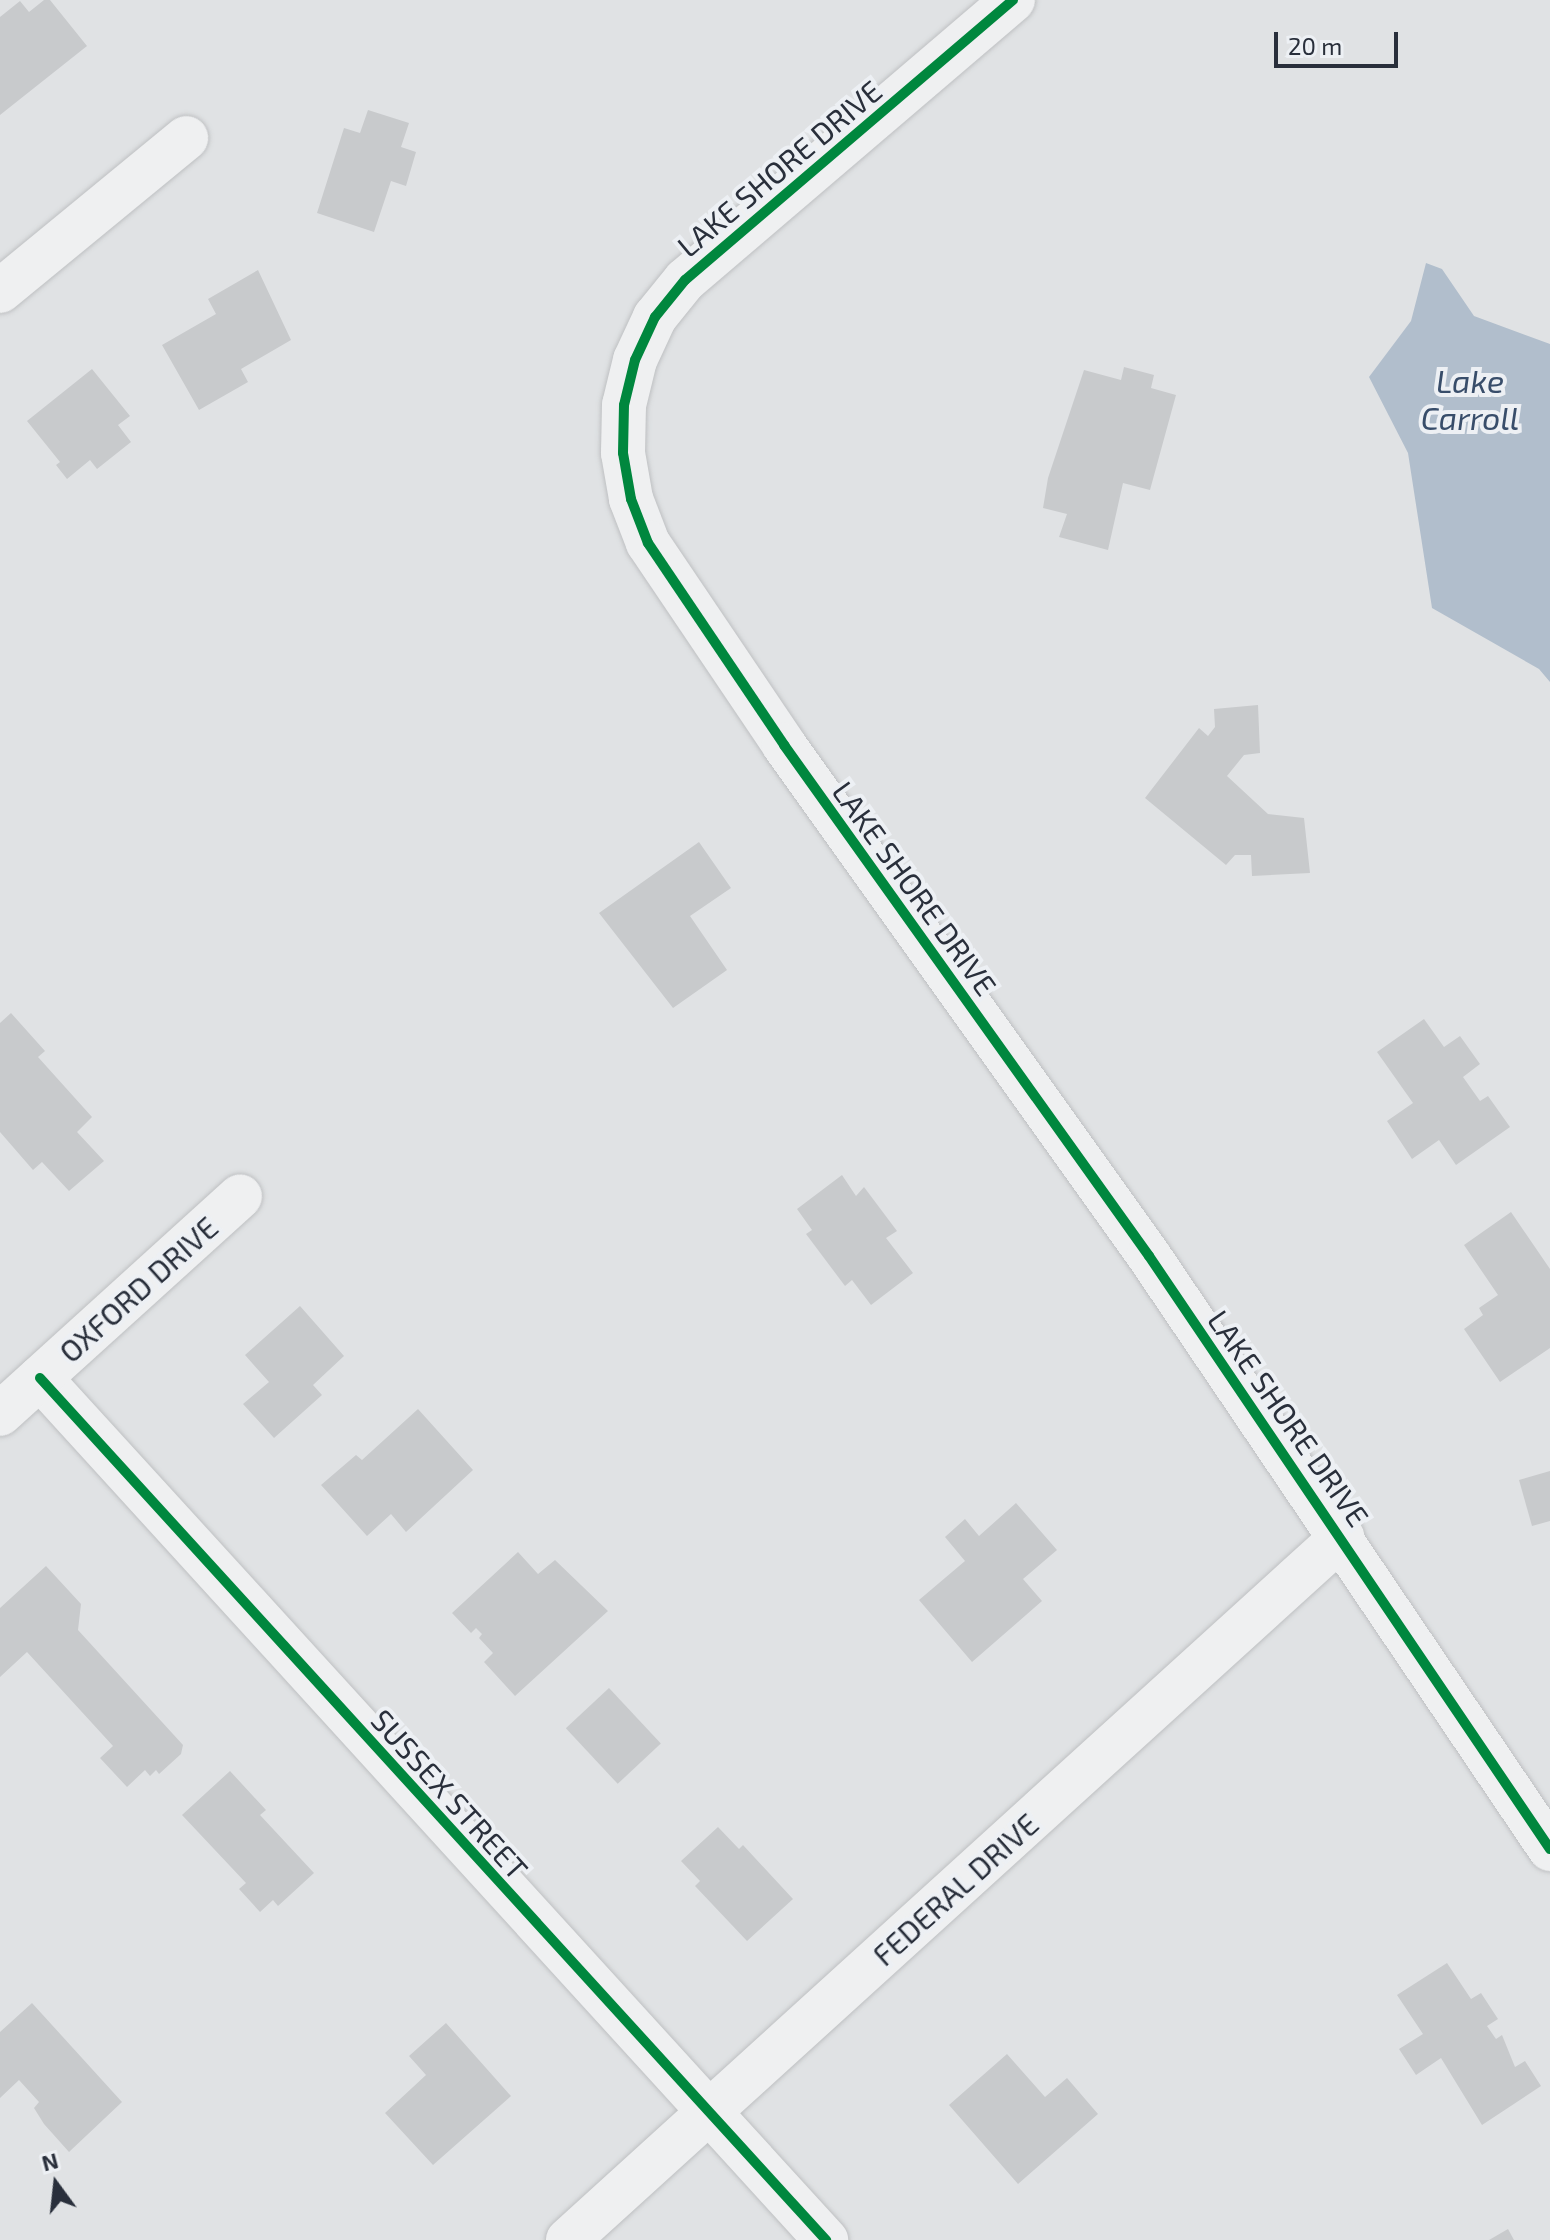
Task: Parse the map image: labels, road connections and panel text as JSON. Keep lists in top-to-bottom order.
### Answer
{
  "streets": {
    "street": [
      "LAKE SHORE DRIVE",
      "OXFORD DRIVE",
      "SUSSEX STREET",
      "FEDERAL DRIVE"
    ]
  },
  "crossings": [
    ["LAKE SHORE DRIVE", "FEDERAL DRIVE"],
    ["OXFORD DRIVE", "SUSSEX STREET"],
    ["SUSSEX STREET", "FEDERAL DRIVE"]
  ],
  "water": ["Lake Carroll"],
  "scale_bar": "20 m",
  "north": "top"
}
